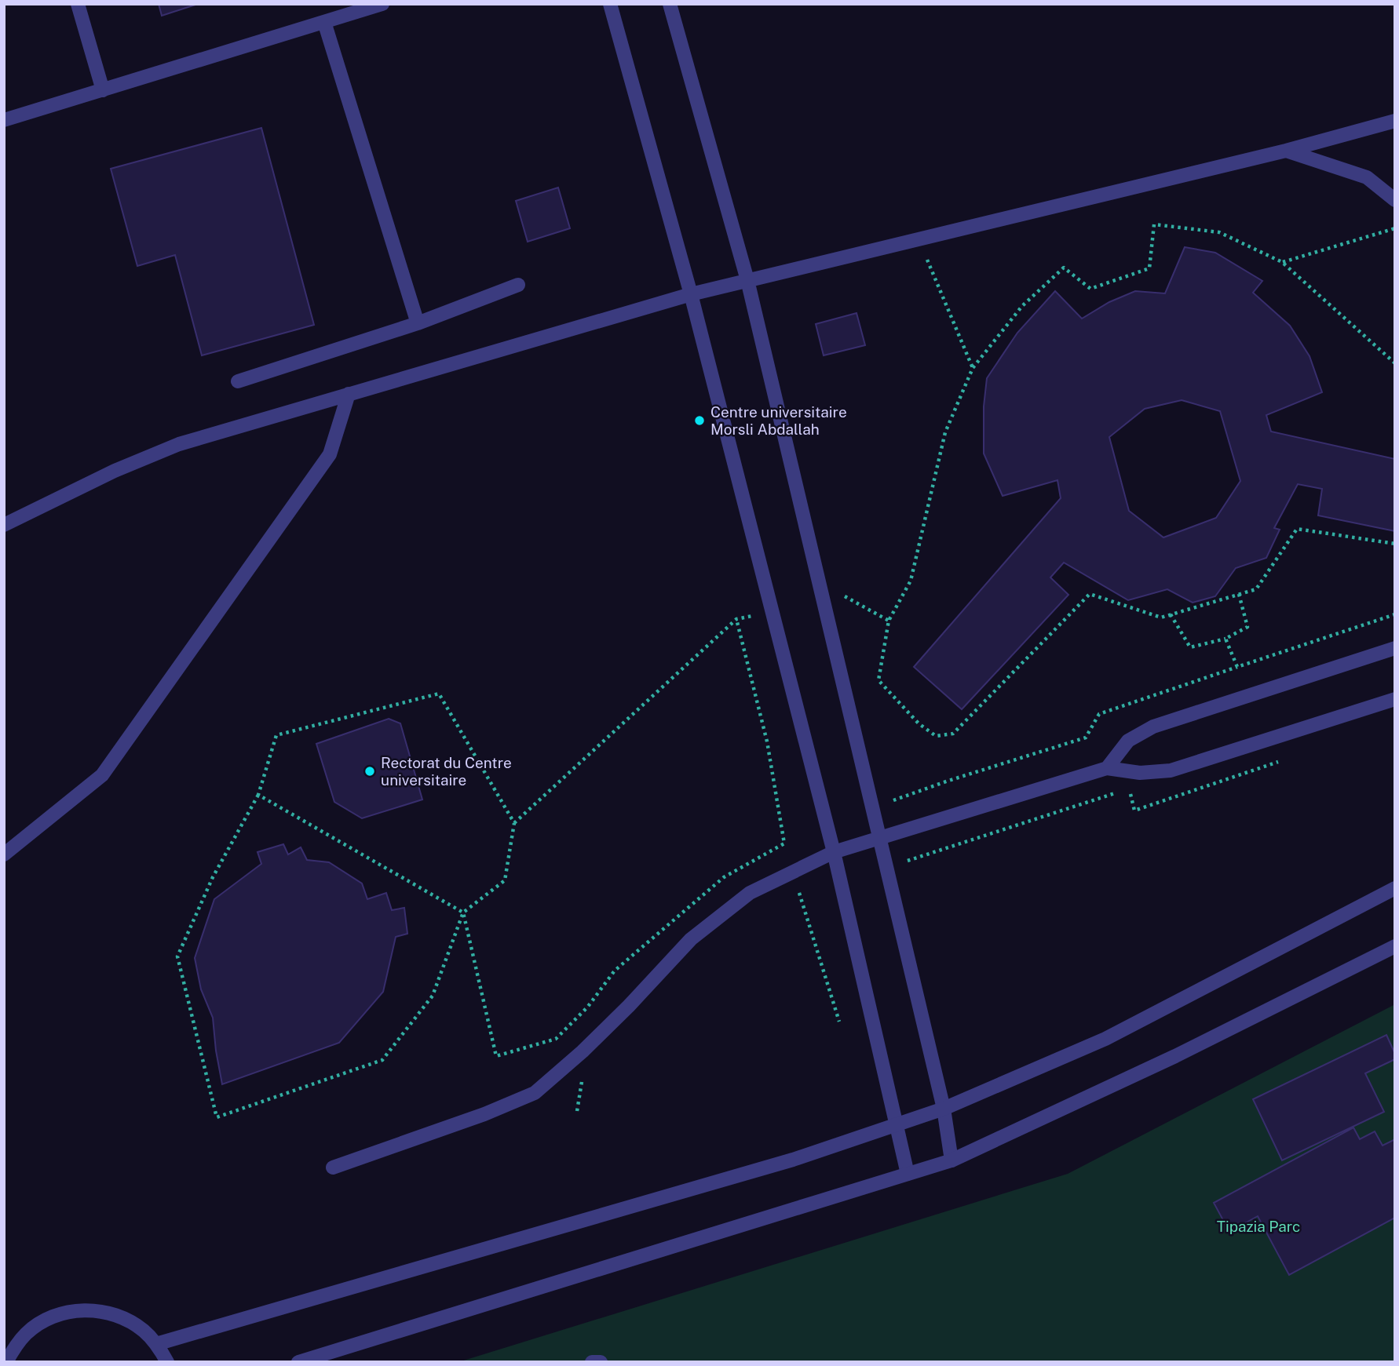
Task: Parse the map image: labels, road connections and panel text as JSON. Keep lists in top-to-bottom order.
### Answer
{
  "parks": ["Tipazia Parc"],
  "places": ["Centre universitaire Morsli Abdallah", "Rectorat du Centre universitaire"]
}
